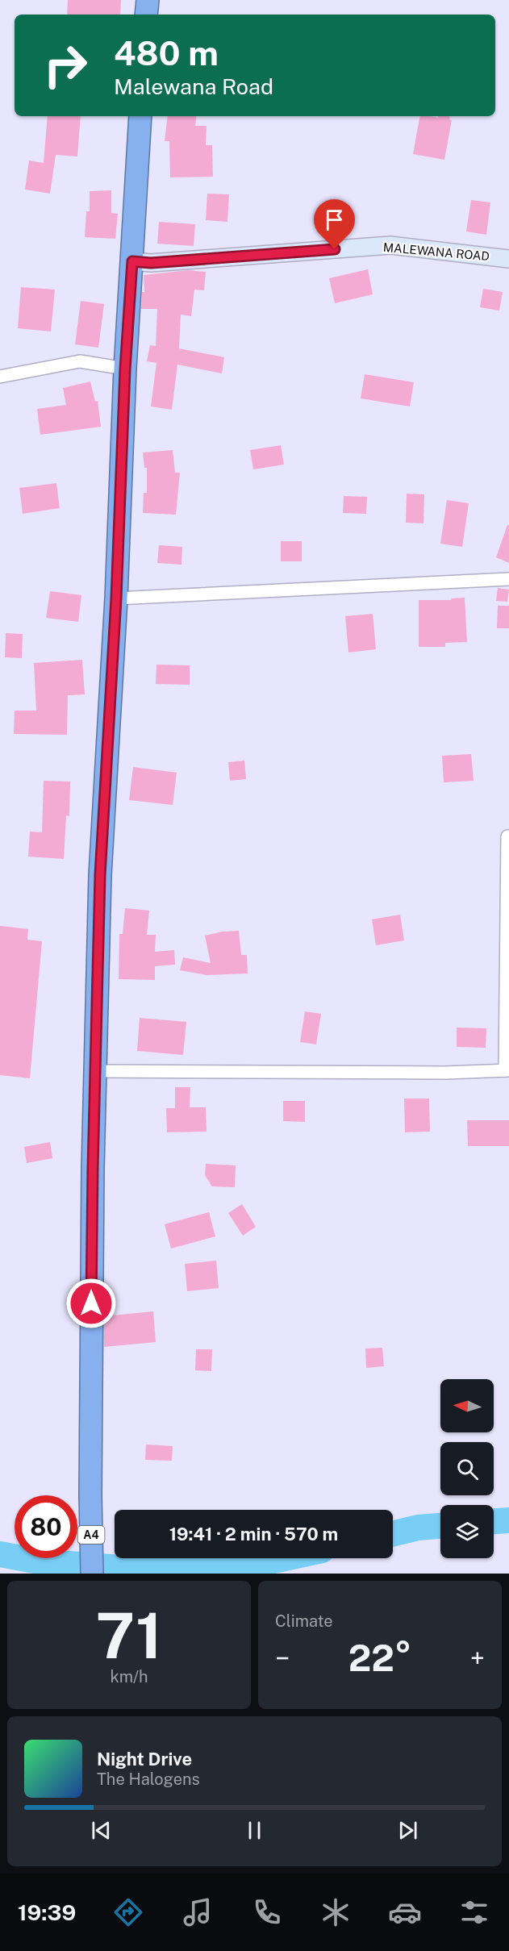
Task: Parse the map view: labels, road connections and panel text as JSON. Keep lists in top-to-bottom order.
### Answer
{
  "streets": {
    "highway": ["A4"],
    "street": ["MALEWANA ROAD"]
  },
  "crossings": [
    ["MALEWANA ROAD", "A4"]
  ],
  "north": "left",
  "page": {
    "turn": ["480 m", "Malewana Road"],
    "limit": "80",
    "trip": "19:41 · 2 min · 570 m",
    "tile": [
      ["71", "km/h"],
      "Climate"
    ],
    "heat": ["−", "22°", "+"],
    "song": ["Night Drive", "The Halogens"],
    "tabs": "19:39"
  }
}
